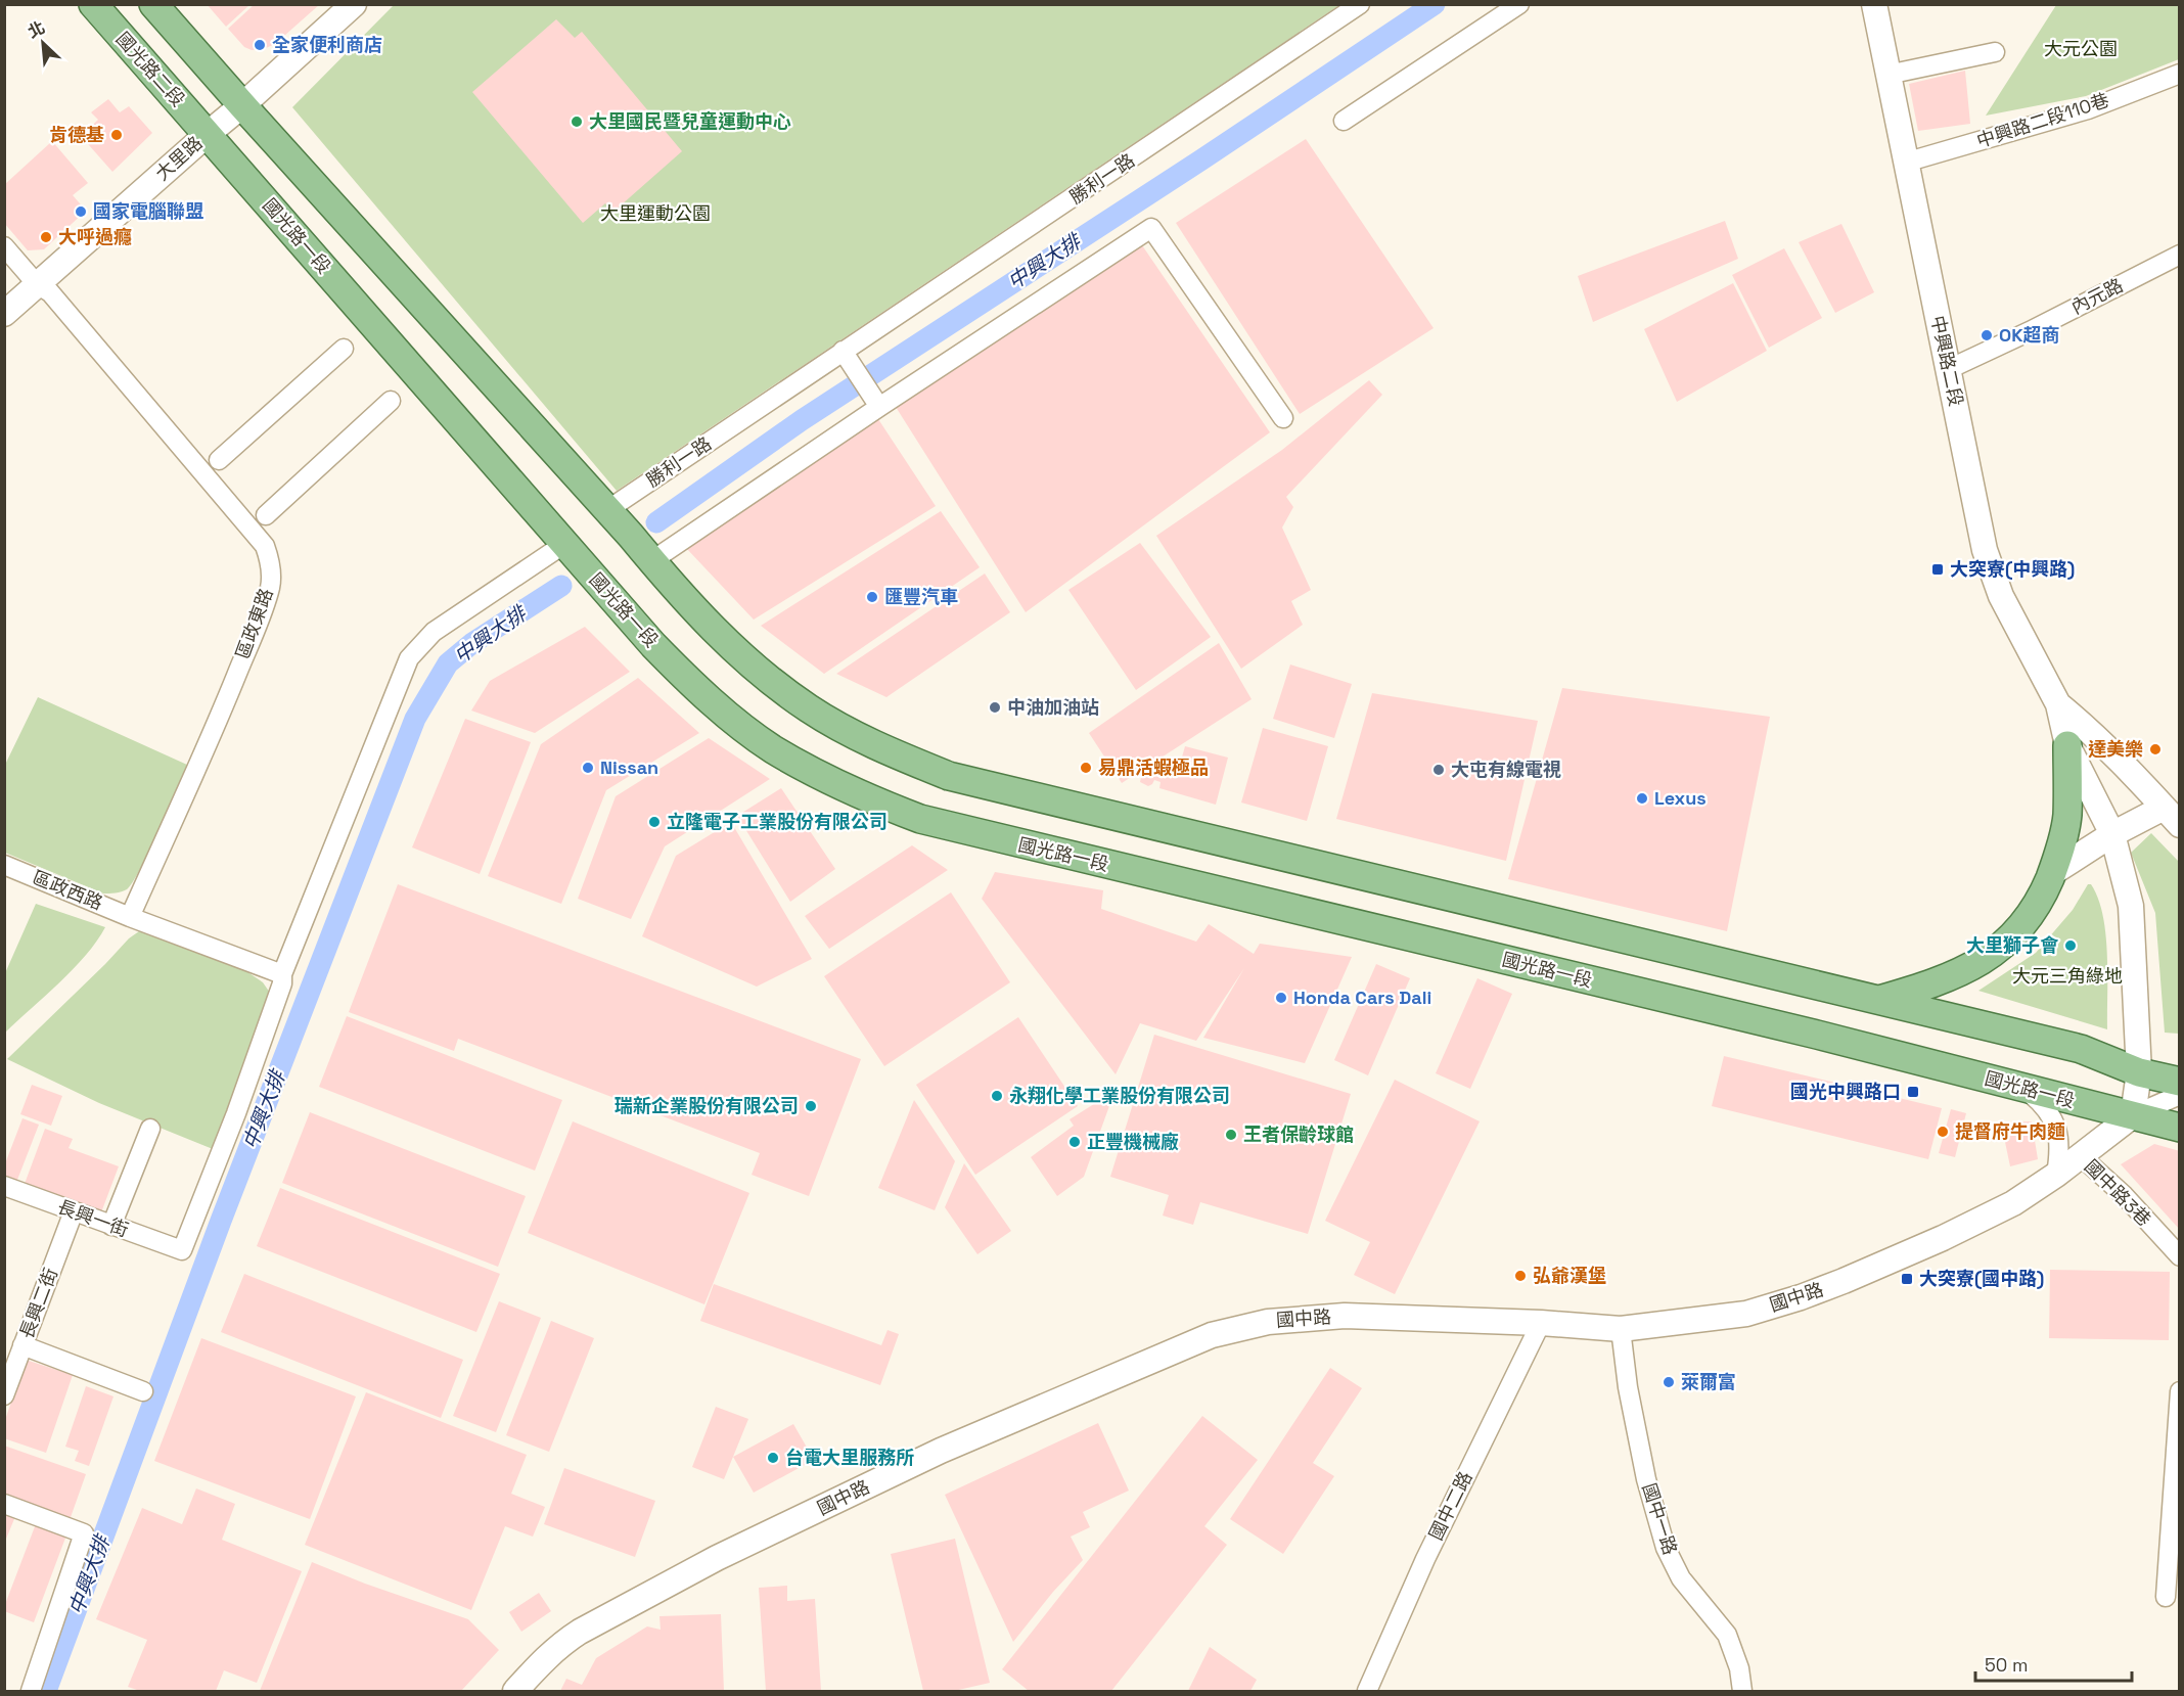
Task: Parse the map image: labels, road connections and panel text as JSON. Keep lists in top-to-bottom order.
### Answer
{
  "streets": {
    "main road": ["國光路二段", "國光路一段"],
    "street": [
      "中興路二段110巷",
      "大里路",
      "勝利一路",
      "內元路",
      "中興路二段",
      "區政東路",
      "區政西路",
      "國中路3巷",
      "長興一街",
      "國中路",
      "長興二街",
      "國中二路",
      "國中一路"
    ]
  },
  "crossings": [
    ["國光路二段", "大里路"],
    ["國光路二段", "國光路一段"],
    ["中興路二段110巷", "中興路二段"],
    ["大里路", "國光路一段"],
    ["大里路", "區政東路"],
    ["國光路一段", "中興路二段"],
    ["國光路一段", "國中路"],
    ["內元路", "中興路二段"],
    ["中興路二段", "國中路"],
    ["區政東路", "區政西路"],
    ["區政西路", "長興一街"],
    ["國中路3巷", "國中路"],
    ["長興一街", "長興二街"],
    ["國中路", "國中二路"],
    ["國中路", "國中一路"]
  ],
  "water": ["中興大排"],
  "parks": ["大元公園", "大里運動公園", "大元三角綠地"],
  "places": {
    "other": [
      "全家便利商店",
      "大里國民暨兒童運動中心",
      "肯德基",
      "國家電腦聯盟",
      "大呼過癮",
      "OK超商",
      "匯豐汽車",
      "中油加油站",
      "達美樂",
      "Nissan",
      "易鼎活蝦極品",
      "大屯有線電視",
      "Lexus",
      "立隆電子工業股份有限公司",
      "大里獅子會",
      "Honda Cars Dali",
      "永翔化學工業股份有限公司",
      "瑞新企業股份有限公司",
      "提督府牛肉麵",
      "王者保齡球館",
      "正豐機械廠",
      "弘爺漢堡",
      "萊爾富",
      "台電大里服務所"
    ],
    "transit": ["大突寮(中興路)", "國光中興路口", "大突寮(國中路)"]
  },
  "scale_bar": "50 m",
  "north": "top left"
}
